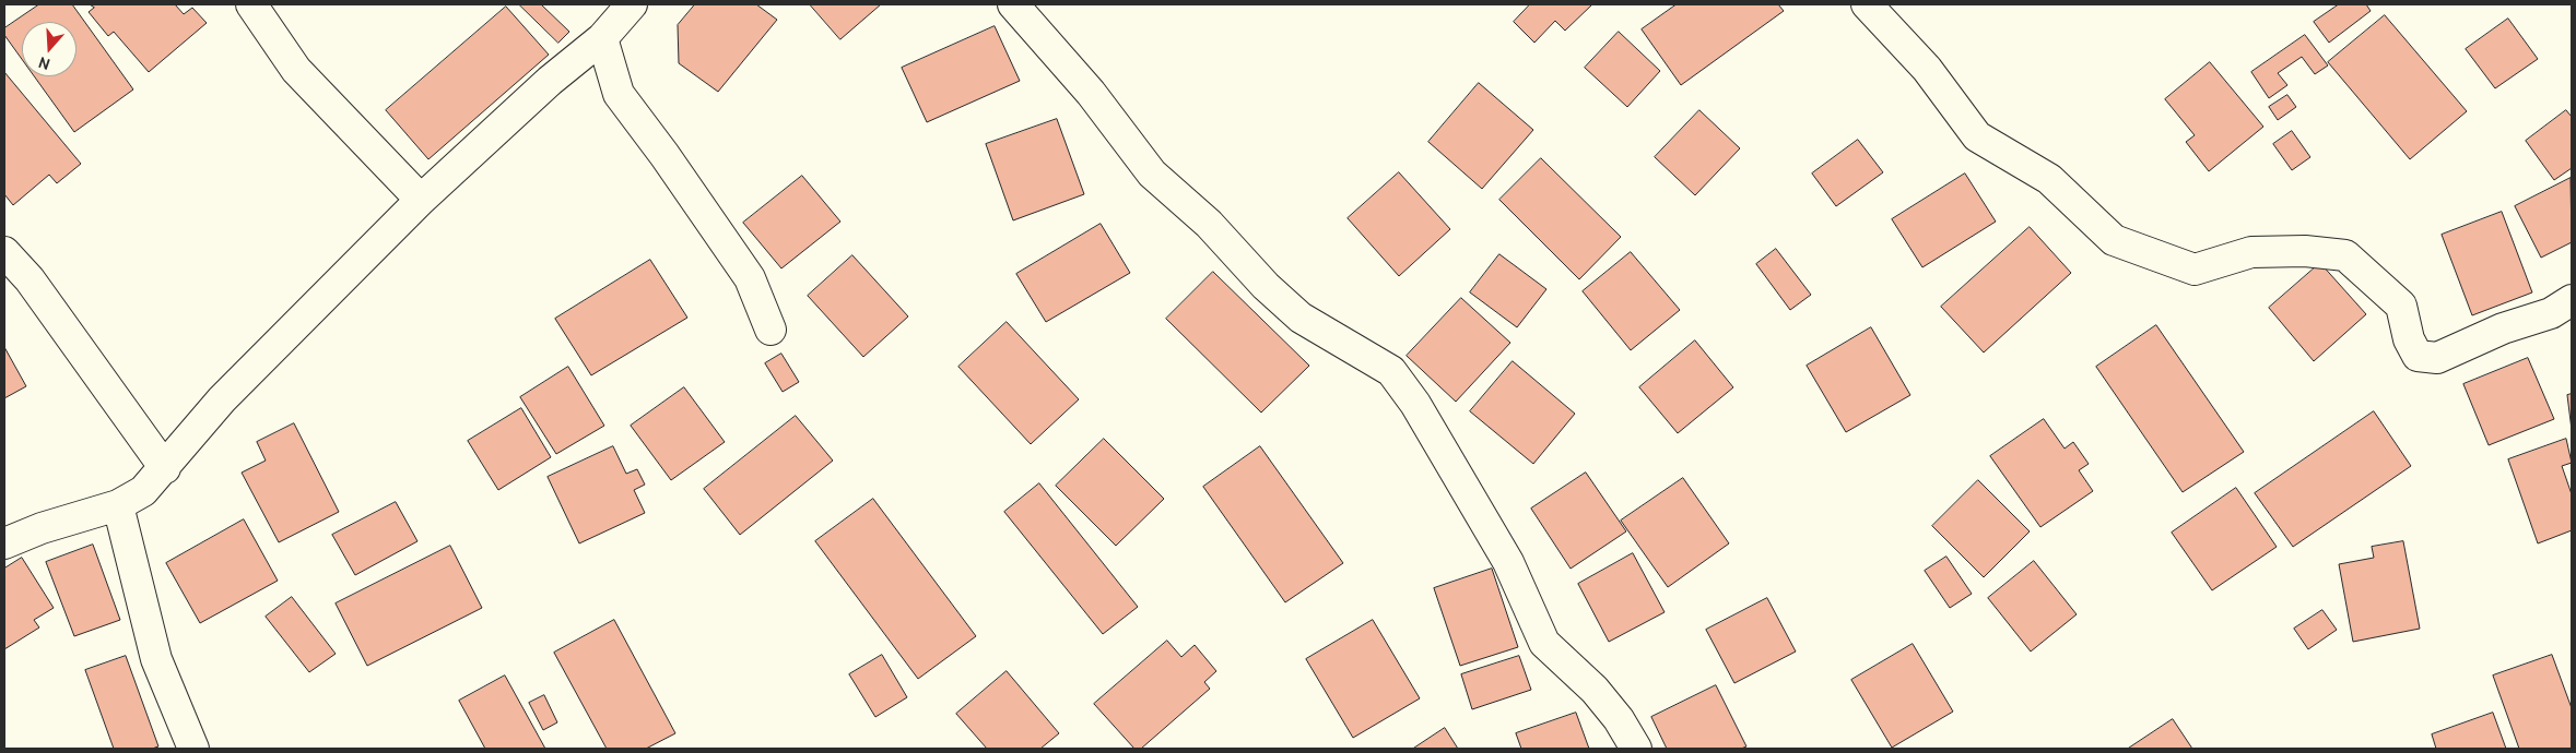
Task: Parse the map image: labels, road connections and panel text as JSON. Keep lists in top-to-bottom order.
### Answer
{
  "north": "bottom"
}
